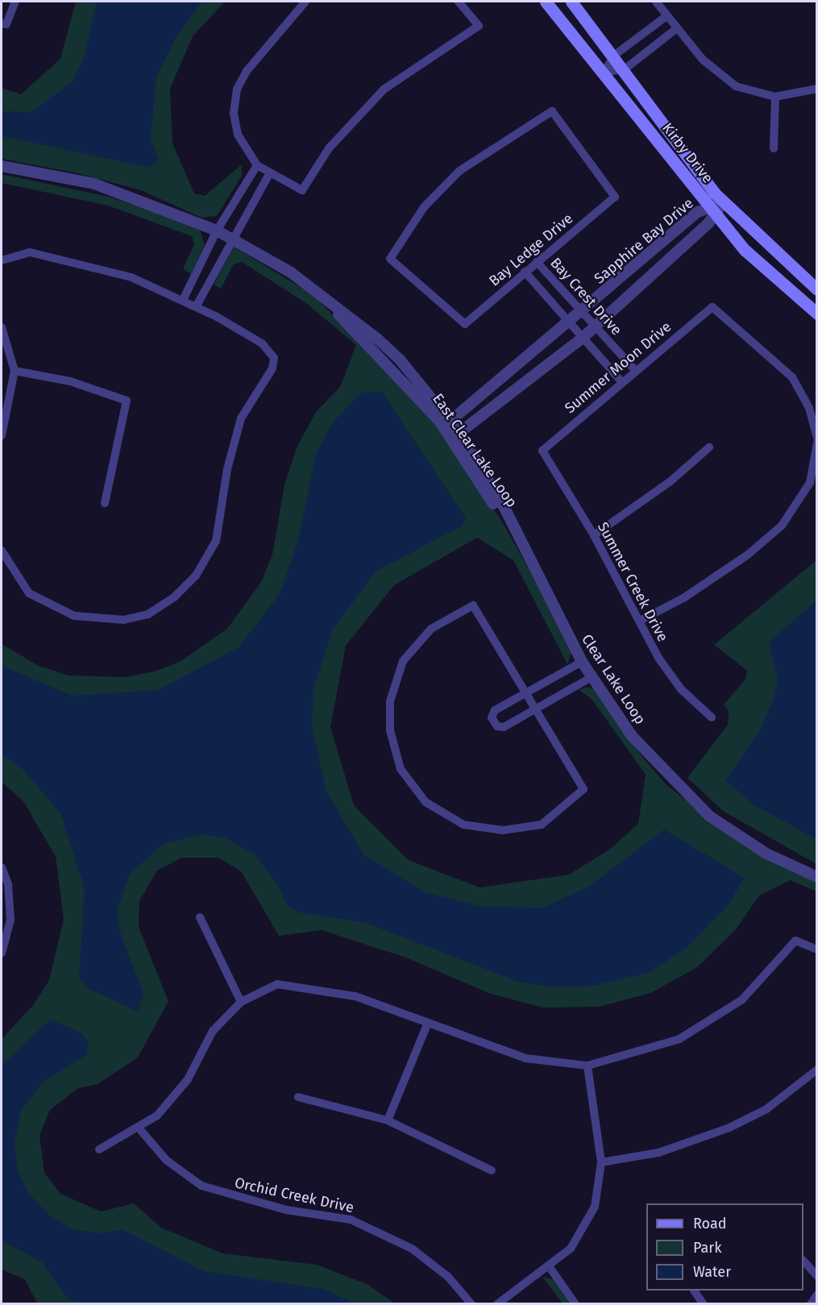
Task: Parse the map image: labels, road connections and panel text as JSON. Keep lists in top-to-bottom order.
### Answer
{
  "streets": {
    "main road": ["Kirby Drive"],
    "street": [
      "Sapphire Bay Drive",
      "Bay Ledge Drive",
      "Bay Crest Drive",
      "Summer Moon Drive",
      "East Clear Lake Loop",
      "Summer Creek Drive",
      "Clear Lake Loop",
      "Orchid Creek Drive"
    ]
  },
  "crossings": [
    ["Kirby Drive", "Sapphire Bay Drive"],
    ["Sapphire Bay Drive", "Bay Crest Drive"],
    ["Sapphire Bay Drive", "East Clear Lake Loop"],
    ["Sapphire Bay Drive", "Clear Lake Loop"],
    ["Bay Ledge Drive", "Bay Crest Drive"],
    ["Bay Crest Drive", "Summer Moon Drive"],
    ["Summer Moon Drive", "Summer Creek Drive"],
    ["East Clear Lake Loop", "Clear Lake Loop"]
  ],
  "legend": ["Road", "Park", "Water"]
}
